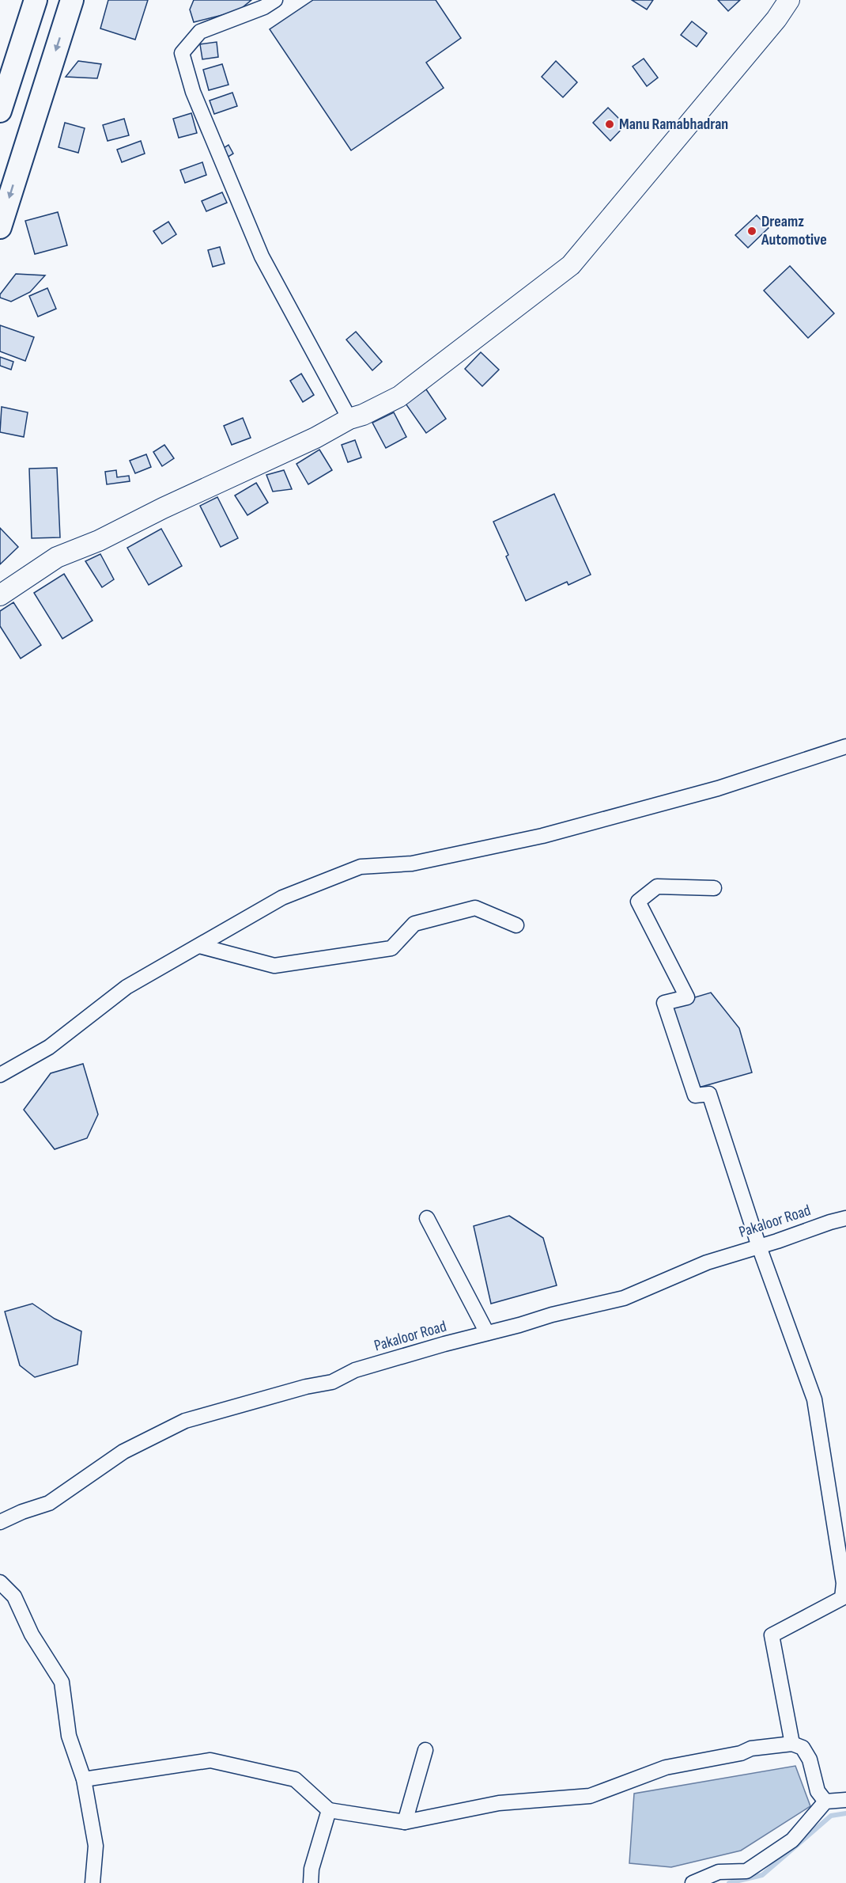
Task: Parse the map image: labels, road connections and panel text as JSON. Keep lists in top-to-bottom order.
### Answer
{
  "streets": {
    "street": ["Pakaloor Road"]
  },
  "places": ["Manu Ramabhadran", "Dreamz Automotive"]
}
